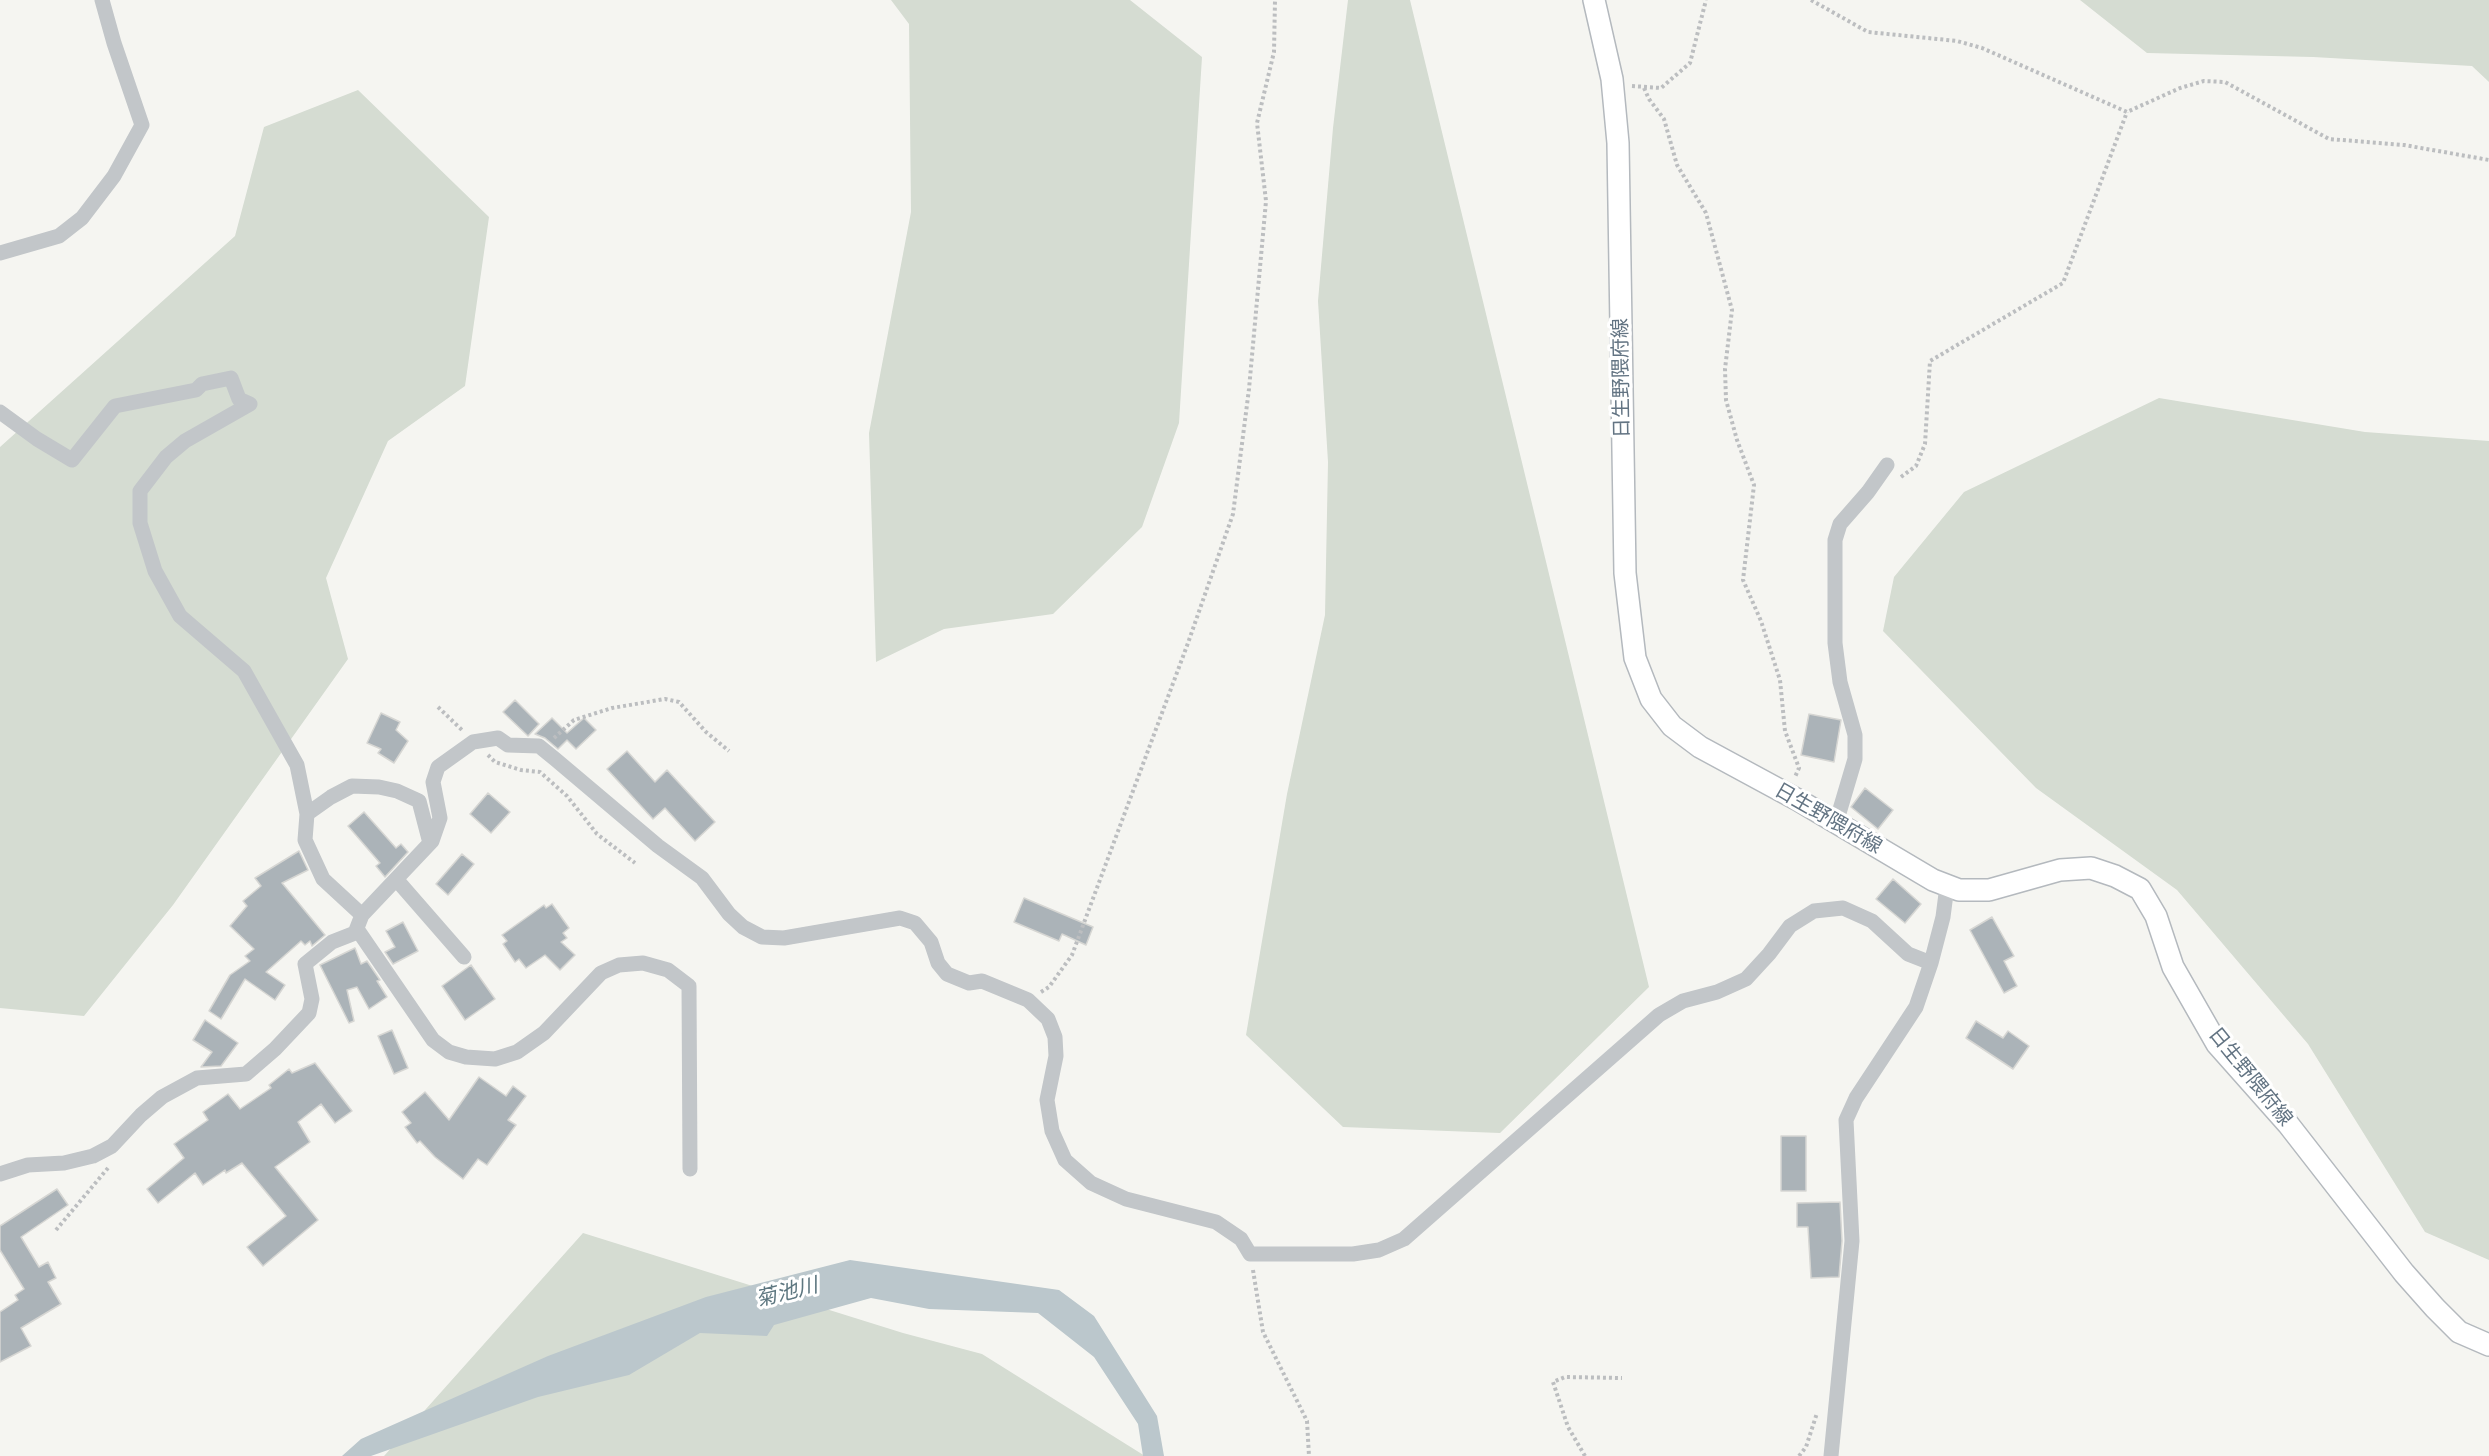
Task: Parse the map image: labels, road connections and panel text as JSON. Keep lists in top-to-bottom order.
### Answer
{
  "streets": {
    "main road": ["日生野隈府線"]
  },
  "water": ["菊池川"]
}
